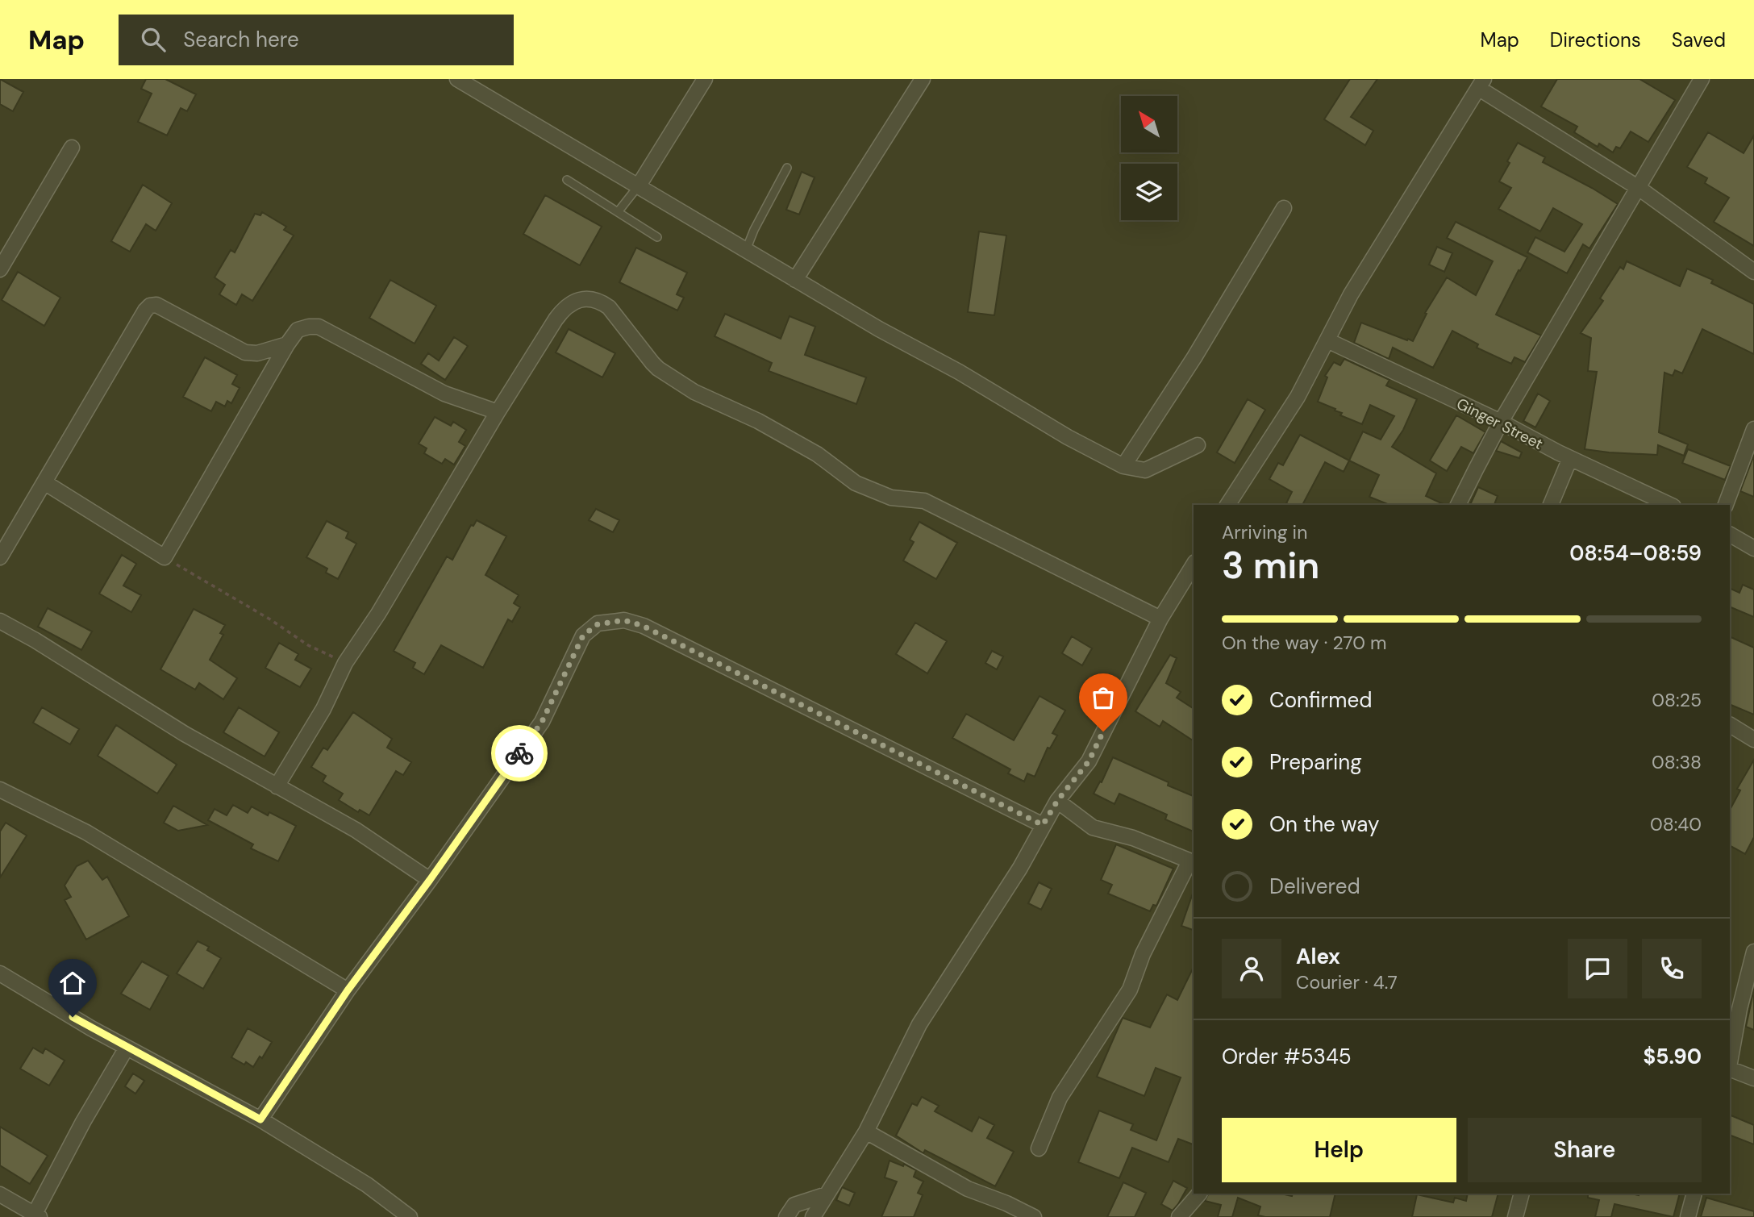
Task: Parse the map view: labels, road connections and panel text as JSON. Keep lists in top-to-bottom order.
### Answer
{
  "streets": {
    "street": ["Ginger Street"]
  },
  "north": "top left",
  "page": {
    "header": "Map",
    "search": "Search here",
    "nav": ["Map", "Directions", "Saved"],
    "heading": ["3 min", "Arriving in", "08:54–08:59"],
    "panel": [
      "Alex",
      "Courier · 4.7",
      "Order #5345",
      "$5.90"
    ],
    "bar": "On the way · 270 m",
    "list": [
      ["Confirmed", "08:25"],
      ["Preparing", "08:38"],
      ["On the way", "08:40"],
      "Delivered"
    ],
    "buttons": ["Help", "Share"]
  }
}
